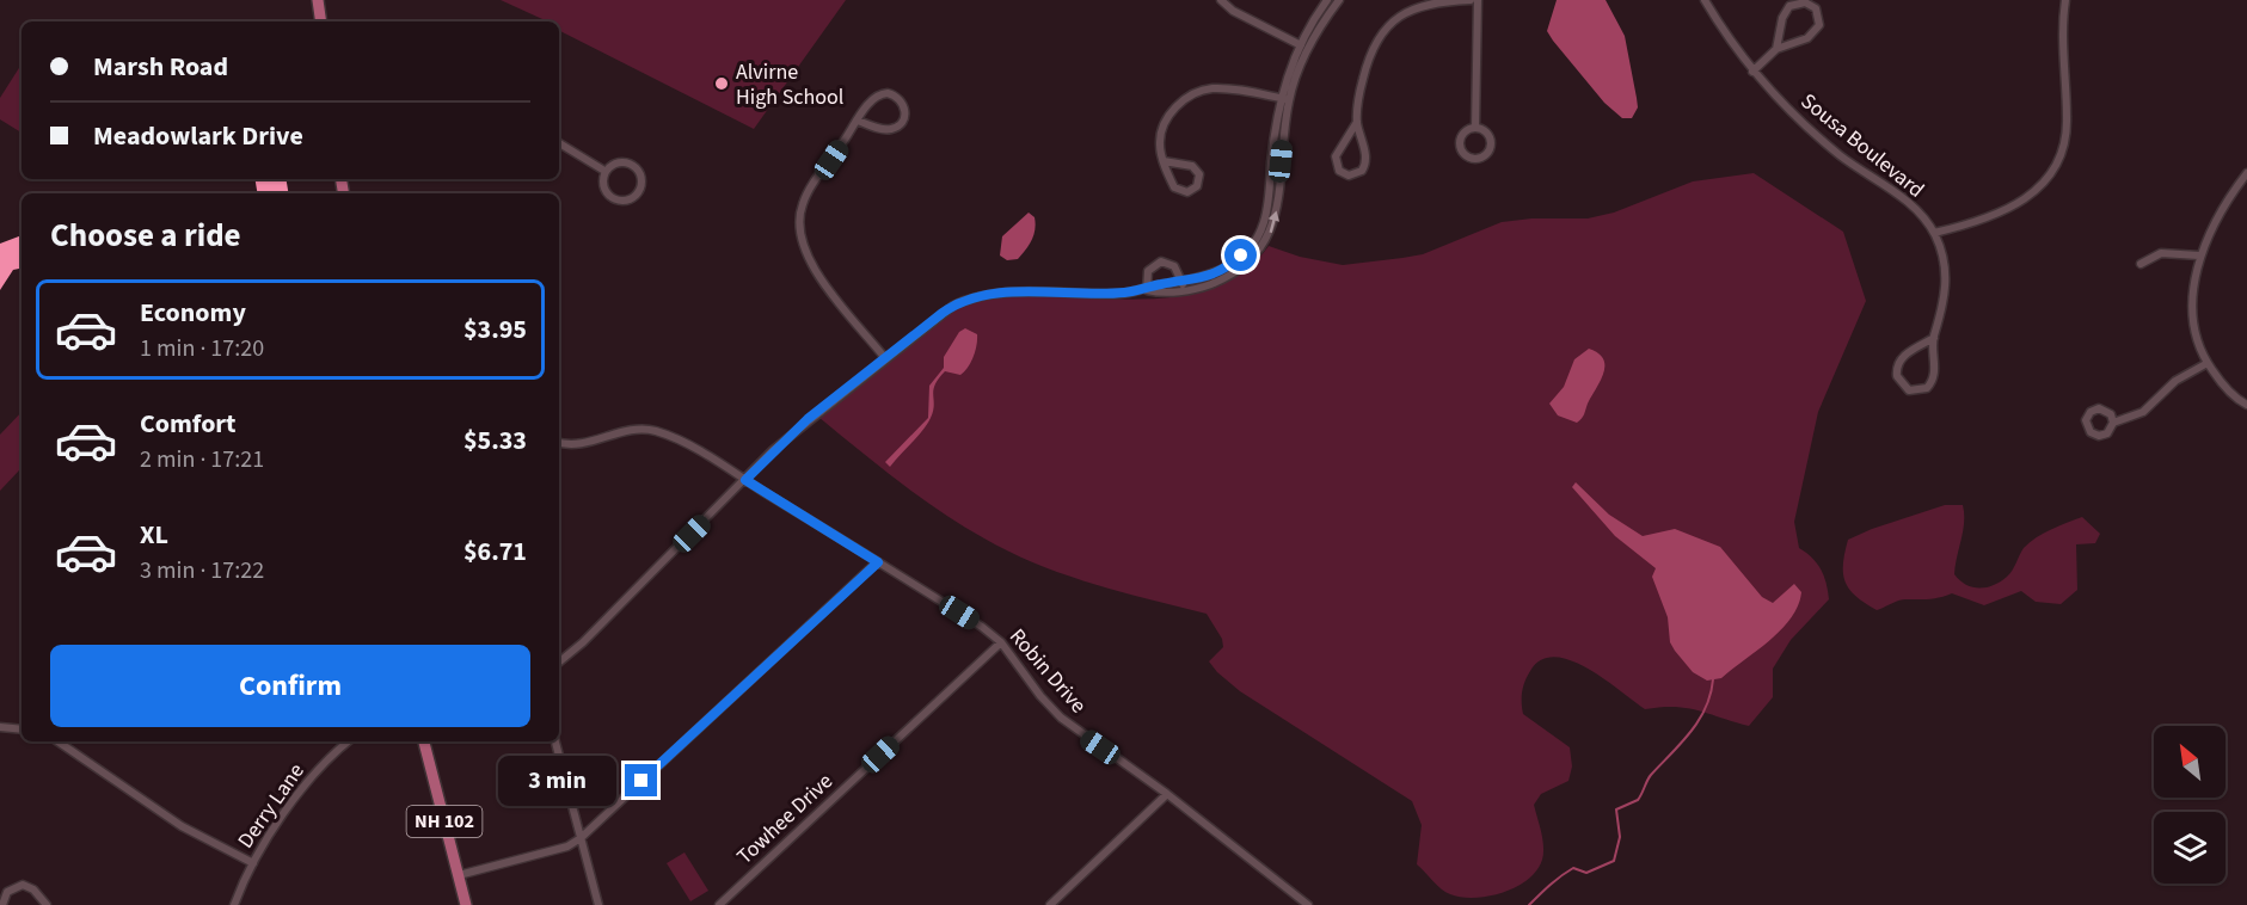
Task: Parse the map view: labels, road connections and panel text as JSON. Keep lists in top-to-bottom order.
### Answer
{
  "streets": {
    "main road": ["NH 102"],
    "street": [
      "Sousa Boulevard",
      "Robin Drive",
      "Derry Lane",
      "Towhee Drive"
    ]
  },
  "crossings": [
    ["Robin Drive", "Towhee Drive"]
  ],
  "places": ["Alvirne High School"],
  "north": "top left",
  "page": {
    "banner": ["Marsh Road", "Meadowlark Drive"],
    "heading": "Choose a ride",
    "list": [
      {
        "name": "Economy",
        "note": "1 min · 17:20",
        "value": "$3.95"
      },
      {
        "name": "Comfort",
        "note": "2 min · 17:21",
        "value": "$5.33"
      },
      {
        "name": "XL",
        "note": "3 min · 17:22",
        "value": "$6.71"
      }
    ],
    "buttons": "Confirm",
    "bubble": "3 min"
  }
}
